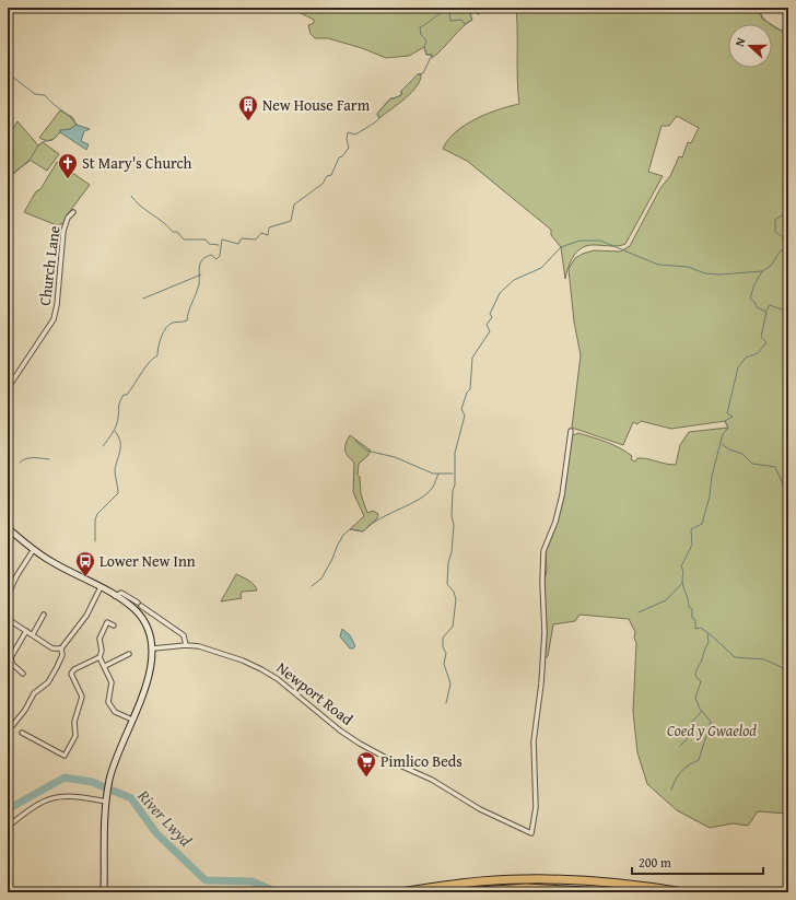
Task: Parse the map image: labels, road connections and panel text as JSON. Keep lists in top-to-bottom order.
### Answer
{
  "streets": {
    "street": ["Church Lane", "Newport Road"]
  },
  "water": ["River Lwyd"],
  "parks": ["Coed y Gwaelod"],
  "places": {
    "building": ["New House Farm"],
    "church": ["St Mary's Church"],
    "bus stop": ["Lower New Inn"],
    "supermarket": ["Pimlico Beds"]
  },
  "scale_bar": "200 m",
  "north": "left"
}
